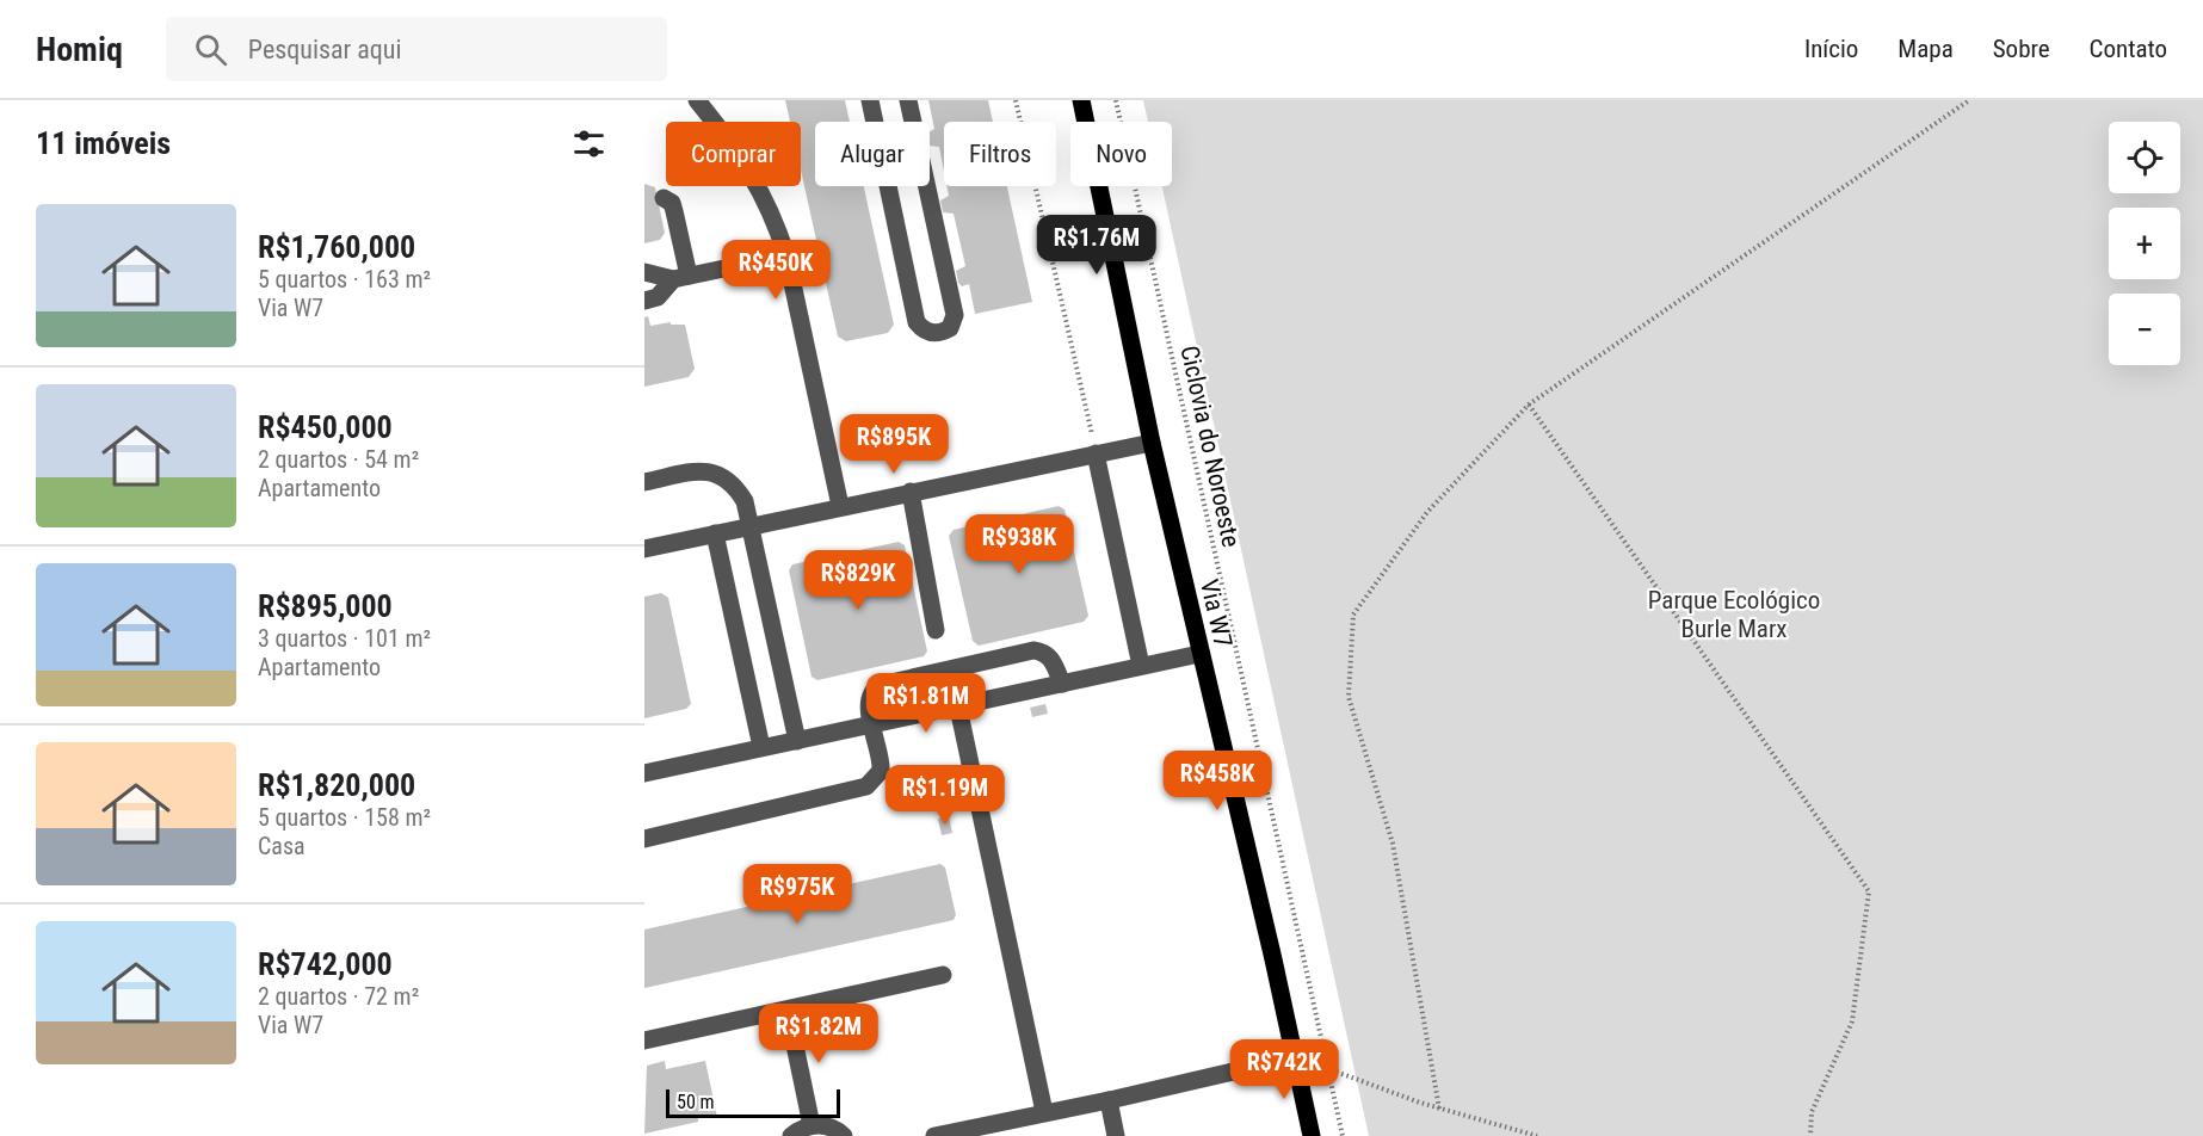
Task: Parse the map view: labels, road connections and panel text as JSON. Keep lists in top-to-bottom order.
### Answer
{
  "streets": {
    "main road": ["Via W7"],
    "path": ["Ciclovia do Noroeste"]
  },
  "parks": ["Parque Ecológico Burle Marx"],
  "scale_bar": "50 m",
  "page": {
    "header": "Homiq",
    "search": "Pesquisar aqui",
    "nav": [
      "Início",
      "Mapa",
      "Sobre",
      "Contato"
    ],
    "heading": "11 imóveis",
    "map_buttons": ["+", "−"],
    "chip": [
      "Comprar",
      "Alugar",
      "Filtros",
      "Novo"
    ],
    "list": [
      {
        "name": "R$1,760,000",
        "note": "5 quartos · 163 m² · Via W7"
      },
      {
        "name": "R$450,000",
        "note": "2 quartos · 54 m² · Apartamento"
      },
      {
        "name": "R$895,000",
        "note": "3 quartos · 101 m² · Apartamento"
      },
      {
        "name": "R$1,820,000",
        "note": "5 quartos · 158 m² · Casa"
      },
      {
        "name": "R$742,000",
        "note": "2 quartos · 72 m² · Via W7"
      }
    ],
    "price": [
      "R$1.76M",
      "R$450K",
      "R$895K",
      "R$938K",
      "R$829K",
      "R$1.81M",
      "R$458K",
      "R$1.19M",
      "R$975K",
      "R$1.82M",
      "R$742K"
    ],
    "scale": "50 m"
  }
}
